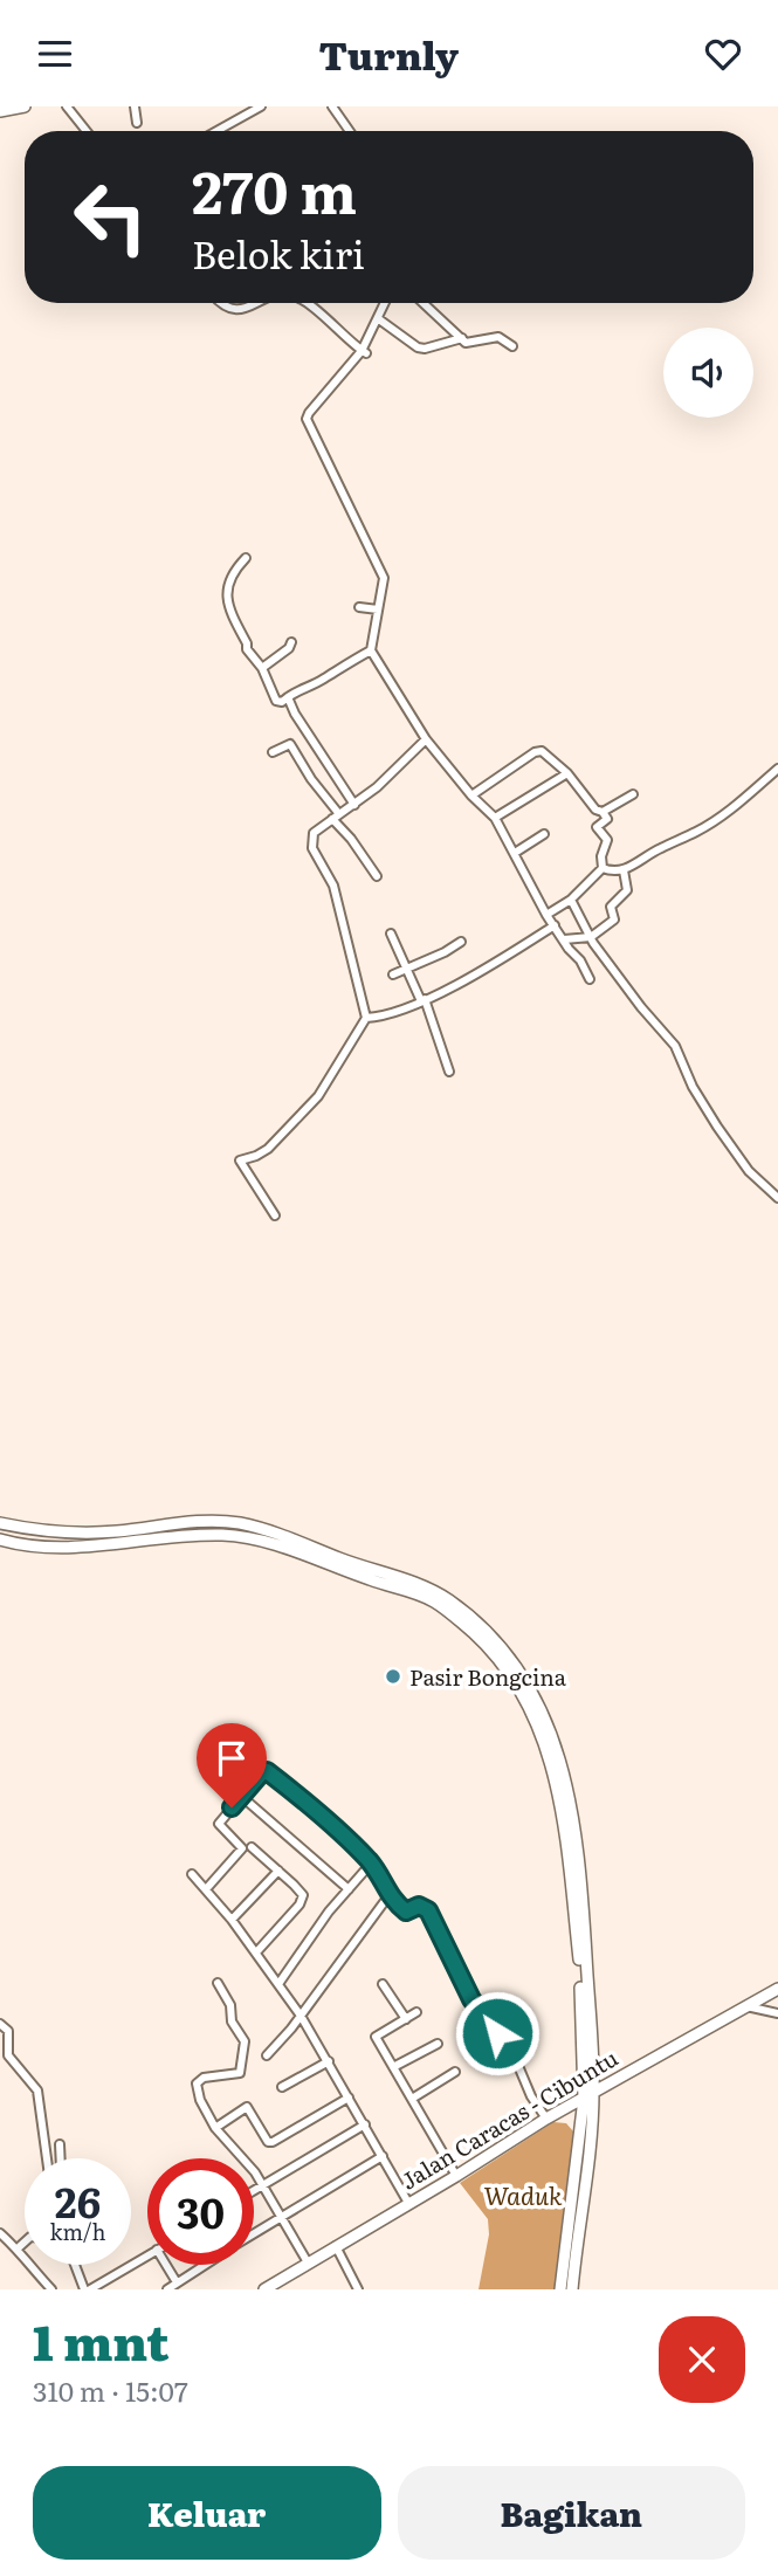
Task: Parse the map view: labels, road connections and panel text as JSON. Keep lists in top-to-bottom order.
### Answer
{
  "streets": {
    "main road": ["Jalan Caracas - Cibuntu"]
  },
  "water": ["Waduk"],
  "places": ["Pasir Bongcina"],
  "page": {
    "header": "Turnly",
    "turn": ["270 m", "Belok kiri"],
    "speed": "26 km/h",
    "limit": "30",
    "heading": ["1 mnt", "310 m · 15:07"],
    "buttons": ["Keluar", "Bagikan"]
  }
}
